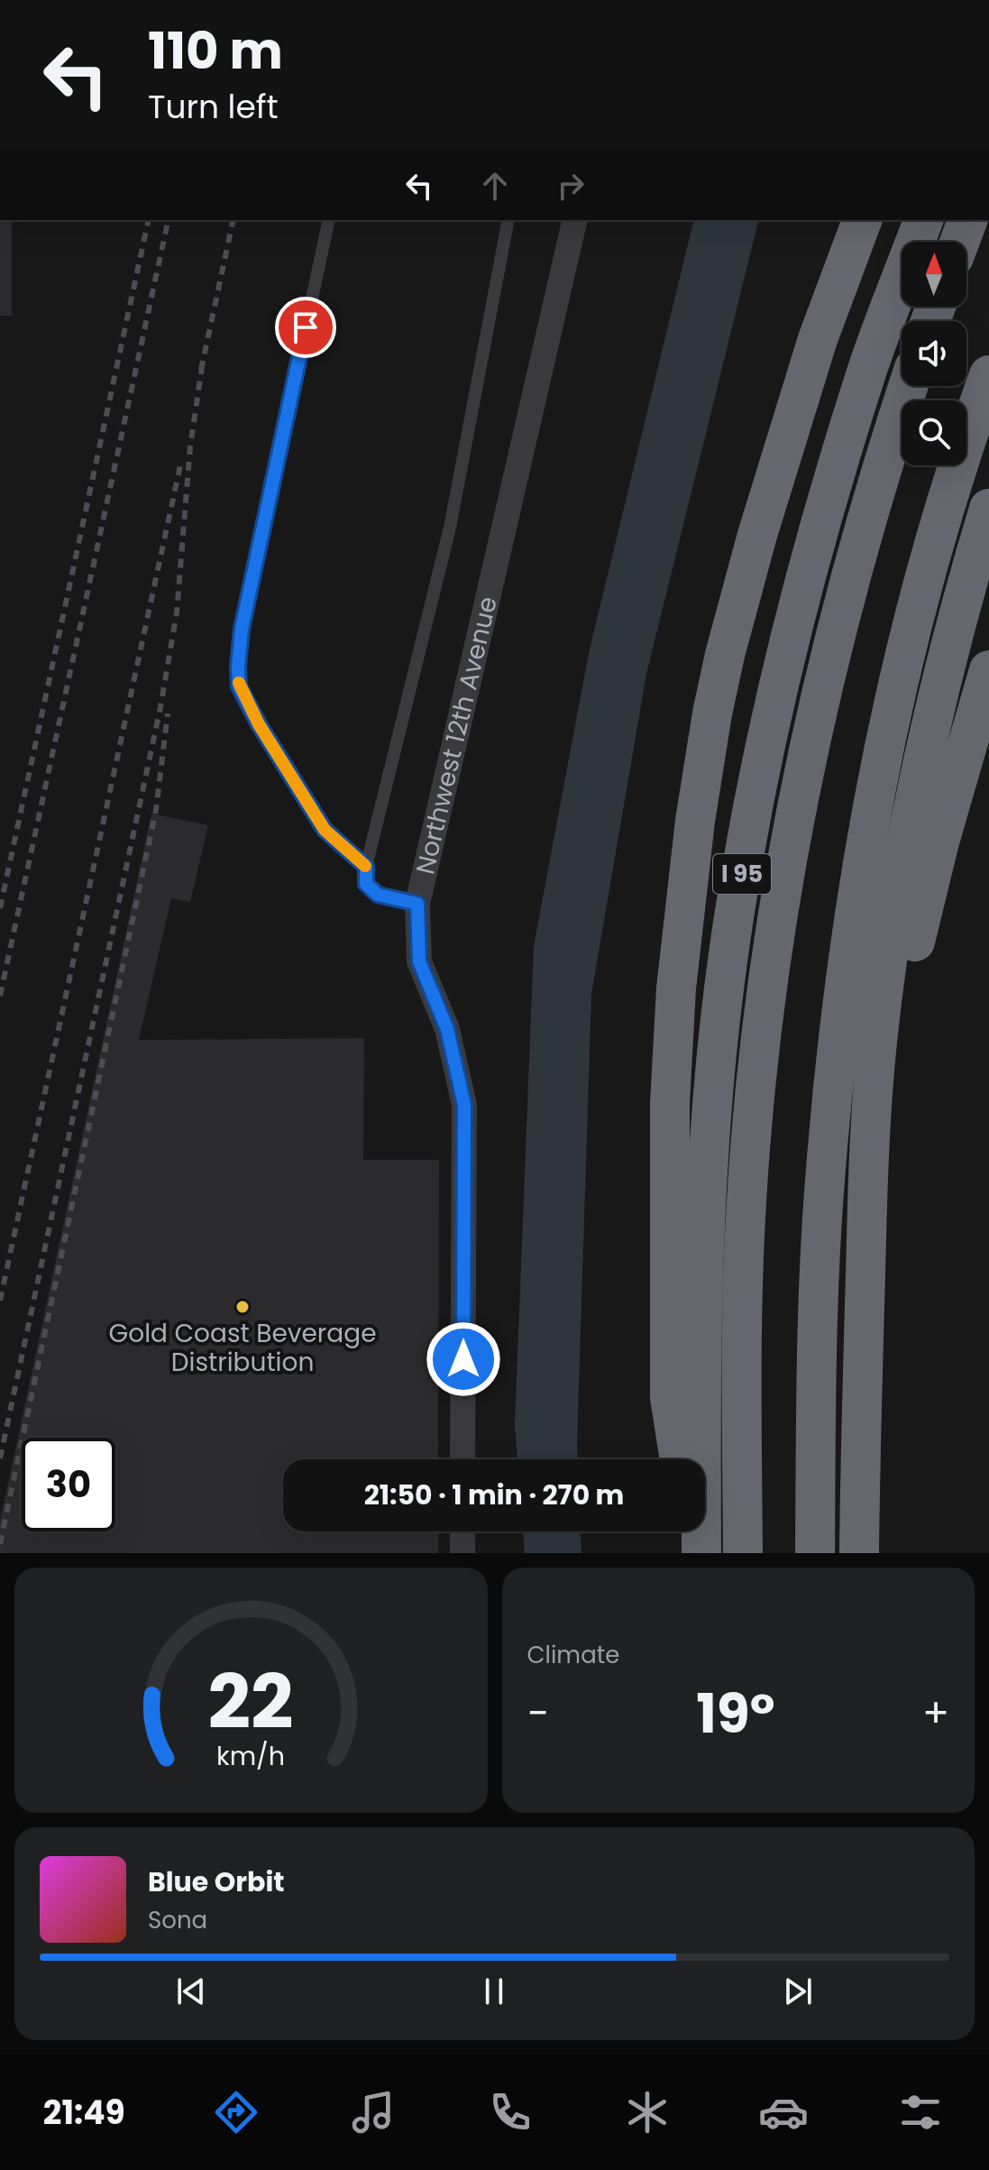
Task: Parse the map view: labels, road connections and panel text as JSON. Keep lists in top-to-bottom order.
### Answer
{
  "streets": {
    "highway": ["I 95"],
    "street": ["Northwest 12th Avenue"]
  },
  "places": ["Gold Coast Beverage Distribution"],
  "north": "top",
  "page": {
    "turn": ["110 m", "Turn left"],
    "limit": "30",
    "trip": "21:50 · 1 min · 270 m",
    "tile": "Climate",
    "heat": ["−", "19°", "+"],
    "song": ["Blue Orbit", "Sona"],
    "tabs": "21:49",
    "gauge": ["22", "km/h"]
  }
}
